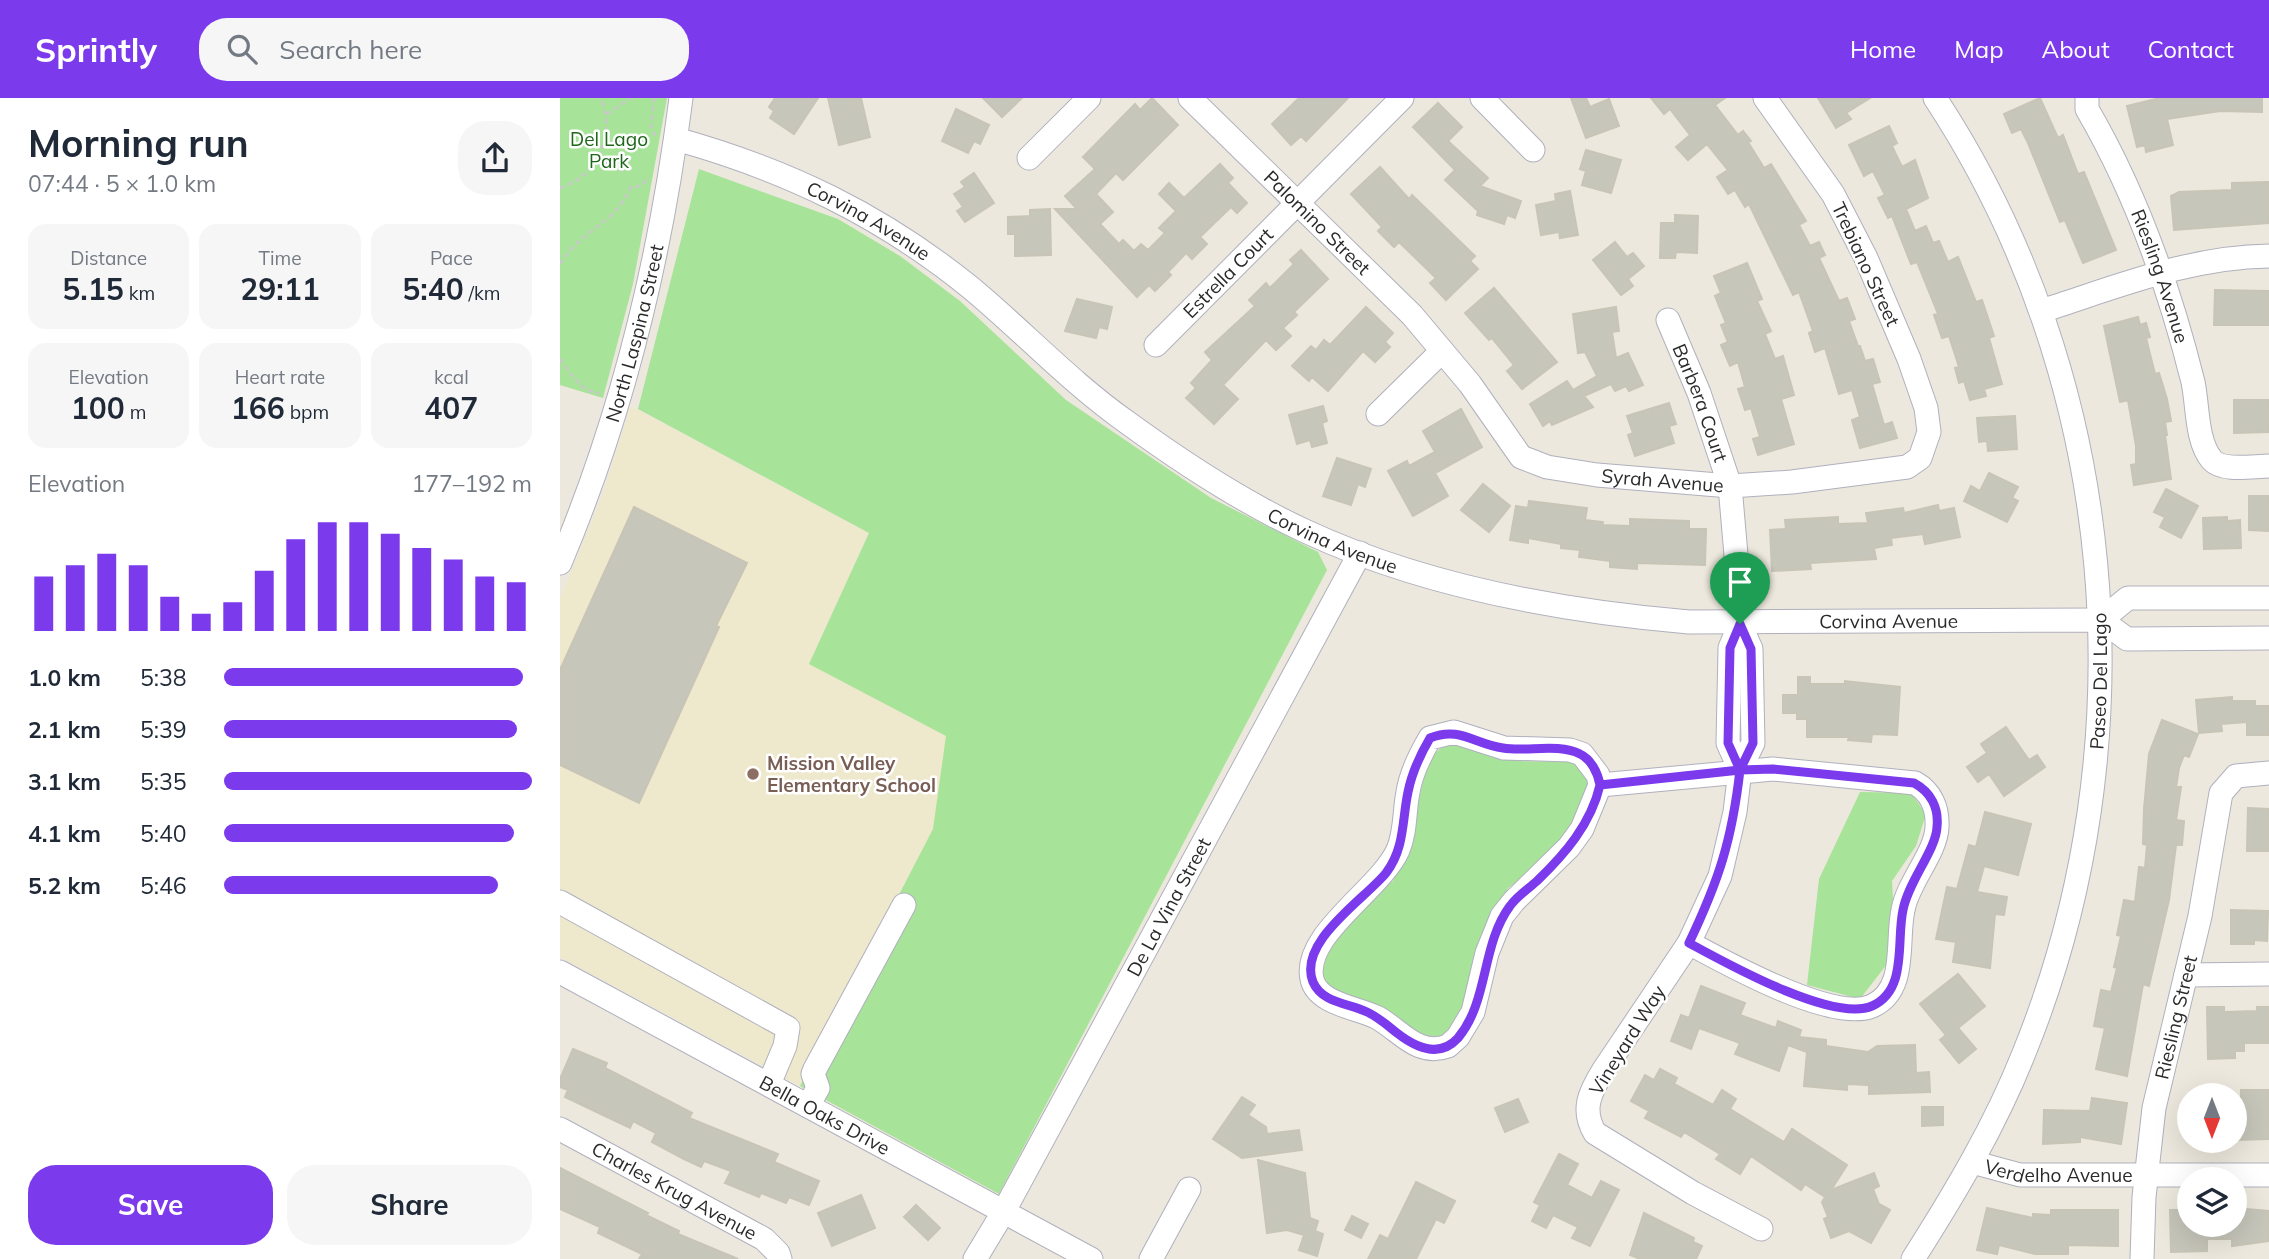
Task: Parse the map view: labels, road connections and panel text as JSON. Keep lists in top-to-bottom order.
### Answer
{
  "streets": {
    "street": [
      "Corvina Avenue",
      "Palomino Street",
      "Trebiano Street",
      "Estrella Court",
      "Riesling Avenue",
      "North Laspina Street",
      "Barbera Court",
      "Syrah Avenue",
      "Paseo Del Lago",
      "De La Vina Street",
      "Riesling Street",
      "Vineyard Way",
      "Bella Oaks Drive",
      "Verdelho Avenue",
      "Charles Krug Avenue"
    ]
  },
  "crossings": [
    ["Corvina Avenue", "North Laspina Street"],
    ["Corvina Avenue", "Barbera Court"],
    ["Corvina Avenue", "Paseo Del Lago"],
    ["Corvina Avenue", "De La Vina Street"],
    ["Corvina Avenue", "Vineyard Way"],
    ["Palomino Street", "Estrella Court"],
    ["Palomino Street", "Syrah Avenue"],
    ["Trebiano Street", "Syrah Avenue"],
    ["Barbera Court", "Syrah Avenue"],
    ["Barbera Court", "Vineyard Way"],
    ["Paseo Del Lago", "Verdelho Avenue"],
    ["De La Vina Street", "Bella Oaks Drive"],
    ["Riesling Street", "Verdelho Avenue"]
  ],
  "parks": ["Del Lago Park"],
  "places": ["Mission Valley Elementary School"],
  "north": "bottom",
  "page": {
    "header": "Sprintly",
    "search": "Search here",
    "nav": [
      "Home",
      "Map",
      "About",
      "Contact"
    ],
    "heading": ["Morning run", "07:44 · 5 × 1.0 km"],
    "stats": [
      ["Distance", "5.15 km"],
      ["Time", "29:11"],
      ["Pace", "5:40 /km"],
      ["Elevation", "100 m"],
      ["Heart rate", "166 bpm"],
      ["kcal", "407"]
    ],
    "chart": ["Elevation", "177–192 m"],
    "list": [
      {
        "name": "1.0 km",
        "note": "5:38"
      },
      {
        "name": "2.1 km",
        "note": "5:39"
      },
      {
        "name": "3.1 km",
        "note": "5:35"
      },
      {
        "name": "4.1 km",
        "note": "5:40"
      },
      {
        "name": "5.2 km",
        "note": "5:46"
      }
    ],
    "buttons": ["Save", "Share"]
  }
}
